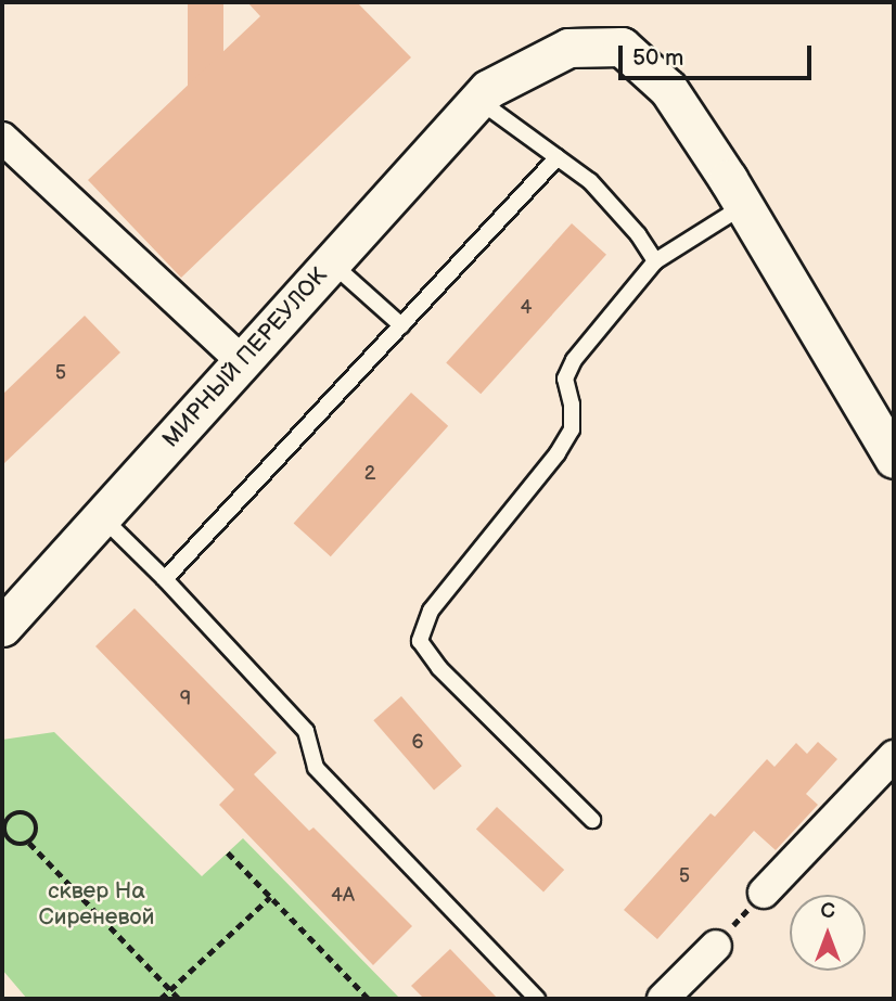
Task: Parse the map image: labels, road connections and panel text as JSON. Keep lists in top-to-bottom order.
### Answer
{
  "streets": {
    "street": ["МИРНЫЙ ПЕРЕУЛОК"]
  },
  "parks": ["сквер На Сиреневой"],
  "house_numbers": [
    "4",
    "5",
    "2",
    "9",
    "6",
    "5",
    "4А"
  ],
  "scale_bar": "50 m",
  "north": "top"
}
